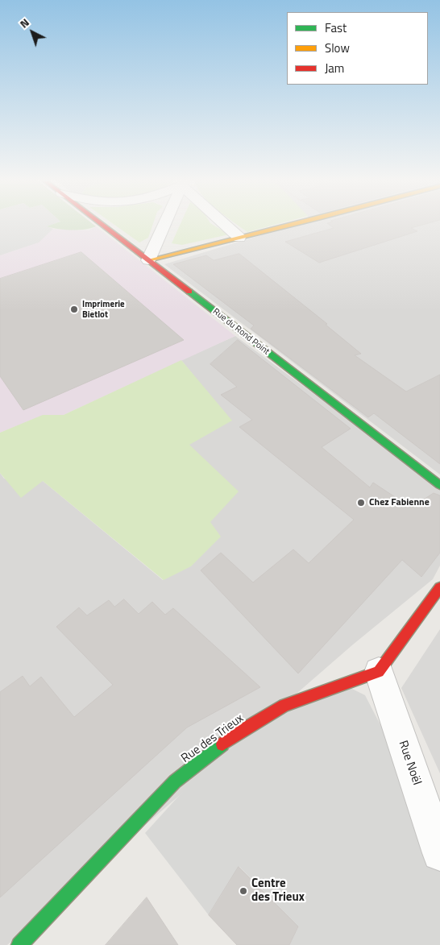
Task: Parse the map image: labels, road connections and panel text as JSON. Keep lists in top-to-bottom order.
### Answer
{
  "streets": {
    "street": ["Rue du Rond Point", "Rue des Trieux", "Rue Noël"]
  },
  "crossings": [
    ["Rue des Trieux", "Rue Noël"]
  ],
  "places": ["Imprimerie Bietlot", "Chez Fabienne", "Centre des Trieux"],
  "legend": ["Fast", "Slow", "Jam"],
  "north": "top left"
}
